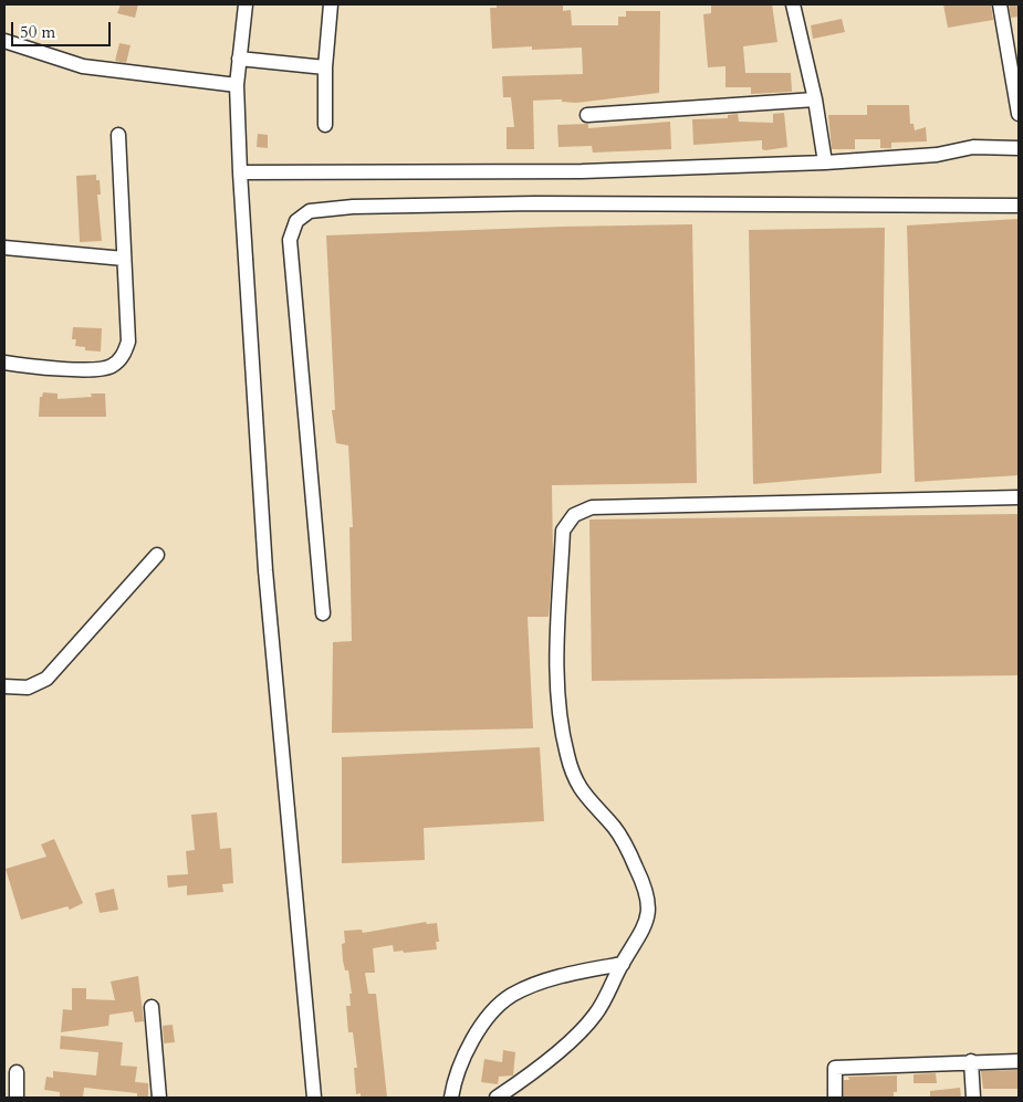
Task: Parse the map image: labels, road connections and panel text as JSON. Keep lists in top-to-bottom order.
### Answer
{
  "scale_bar": "50 m"
}
